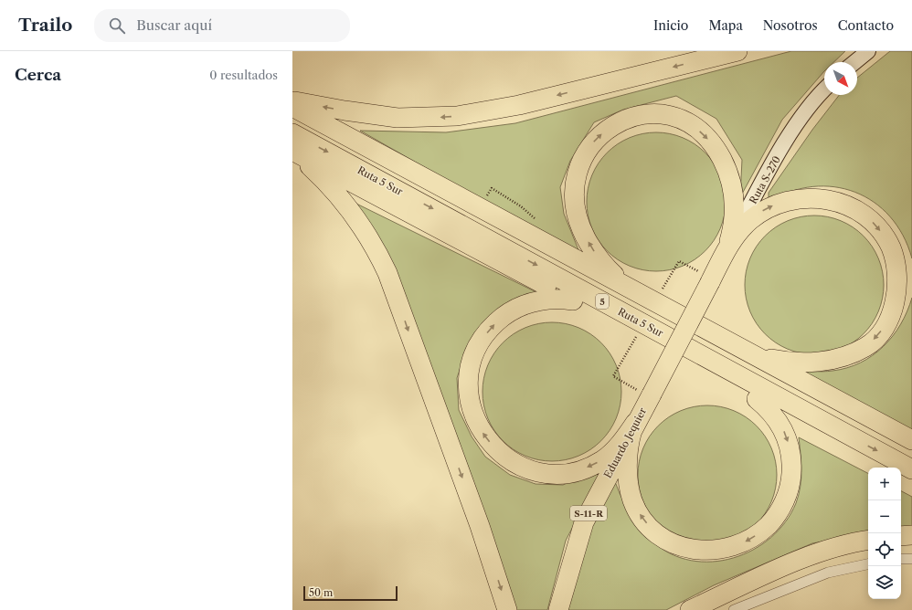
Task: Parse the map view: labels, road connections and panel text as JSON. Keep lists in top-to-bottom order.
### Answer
{
  "streets": {
    "highway": [
      "Ruta S-270",
      "Ruta 5 Sur",
      "5",
      "Eduardo Jequier",
      "S-11-R"
    ]
  },
  "crossings": [
    ["Ruta S-270", "Eduardo Jequier"]
  ],
  "scale_bar": "50 m",
  "north": "bottom right",
  "page": {
    "header": "Trailo",
    "search": "Buscar aquí",
    "nav": [
      "Inicio",
      "Mapa",
      "Nosotros",
      "Contacto"
    ],
    "heading": ["Cerca", "0 resultados"],
    "map_buttons": ["+", "−"],
    "scale": "50 m"
  }
}
